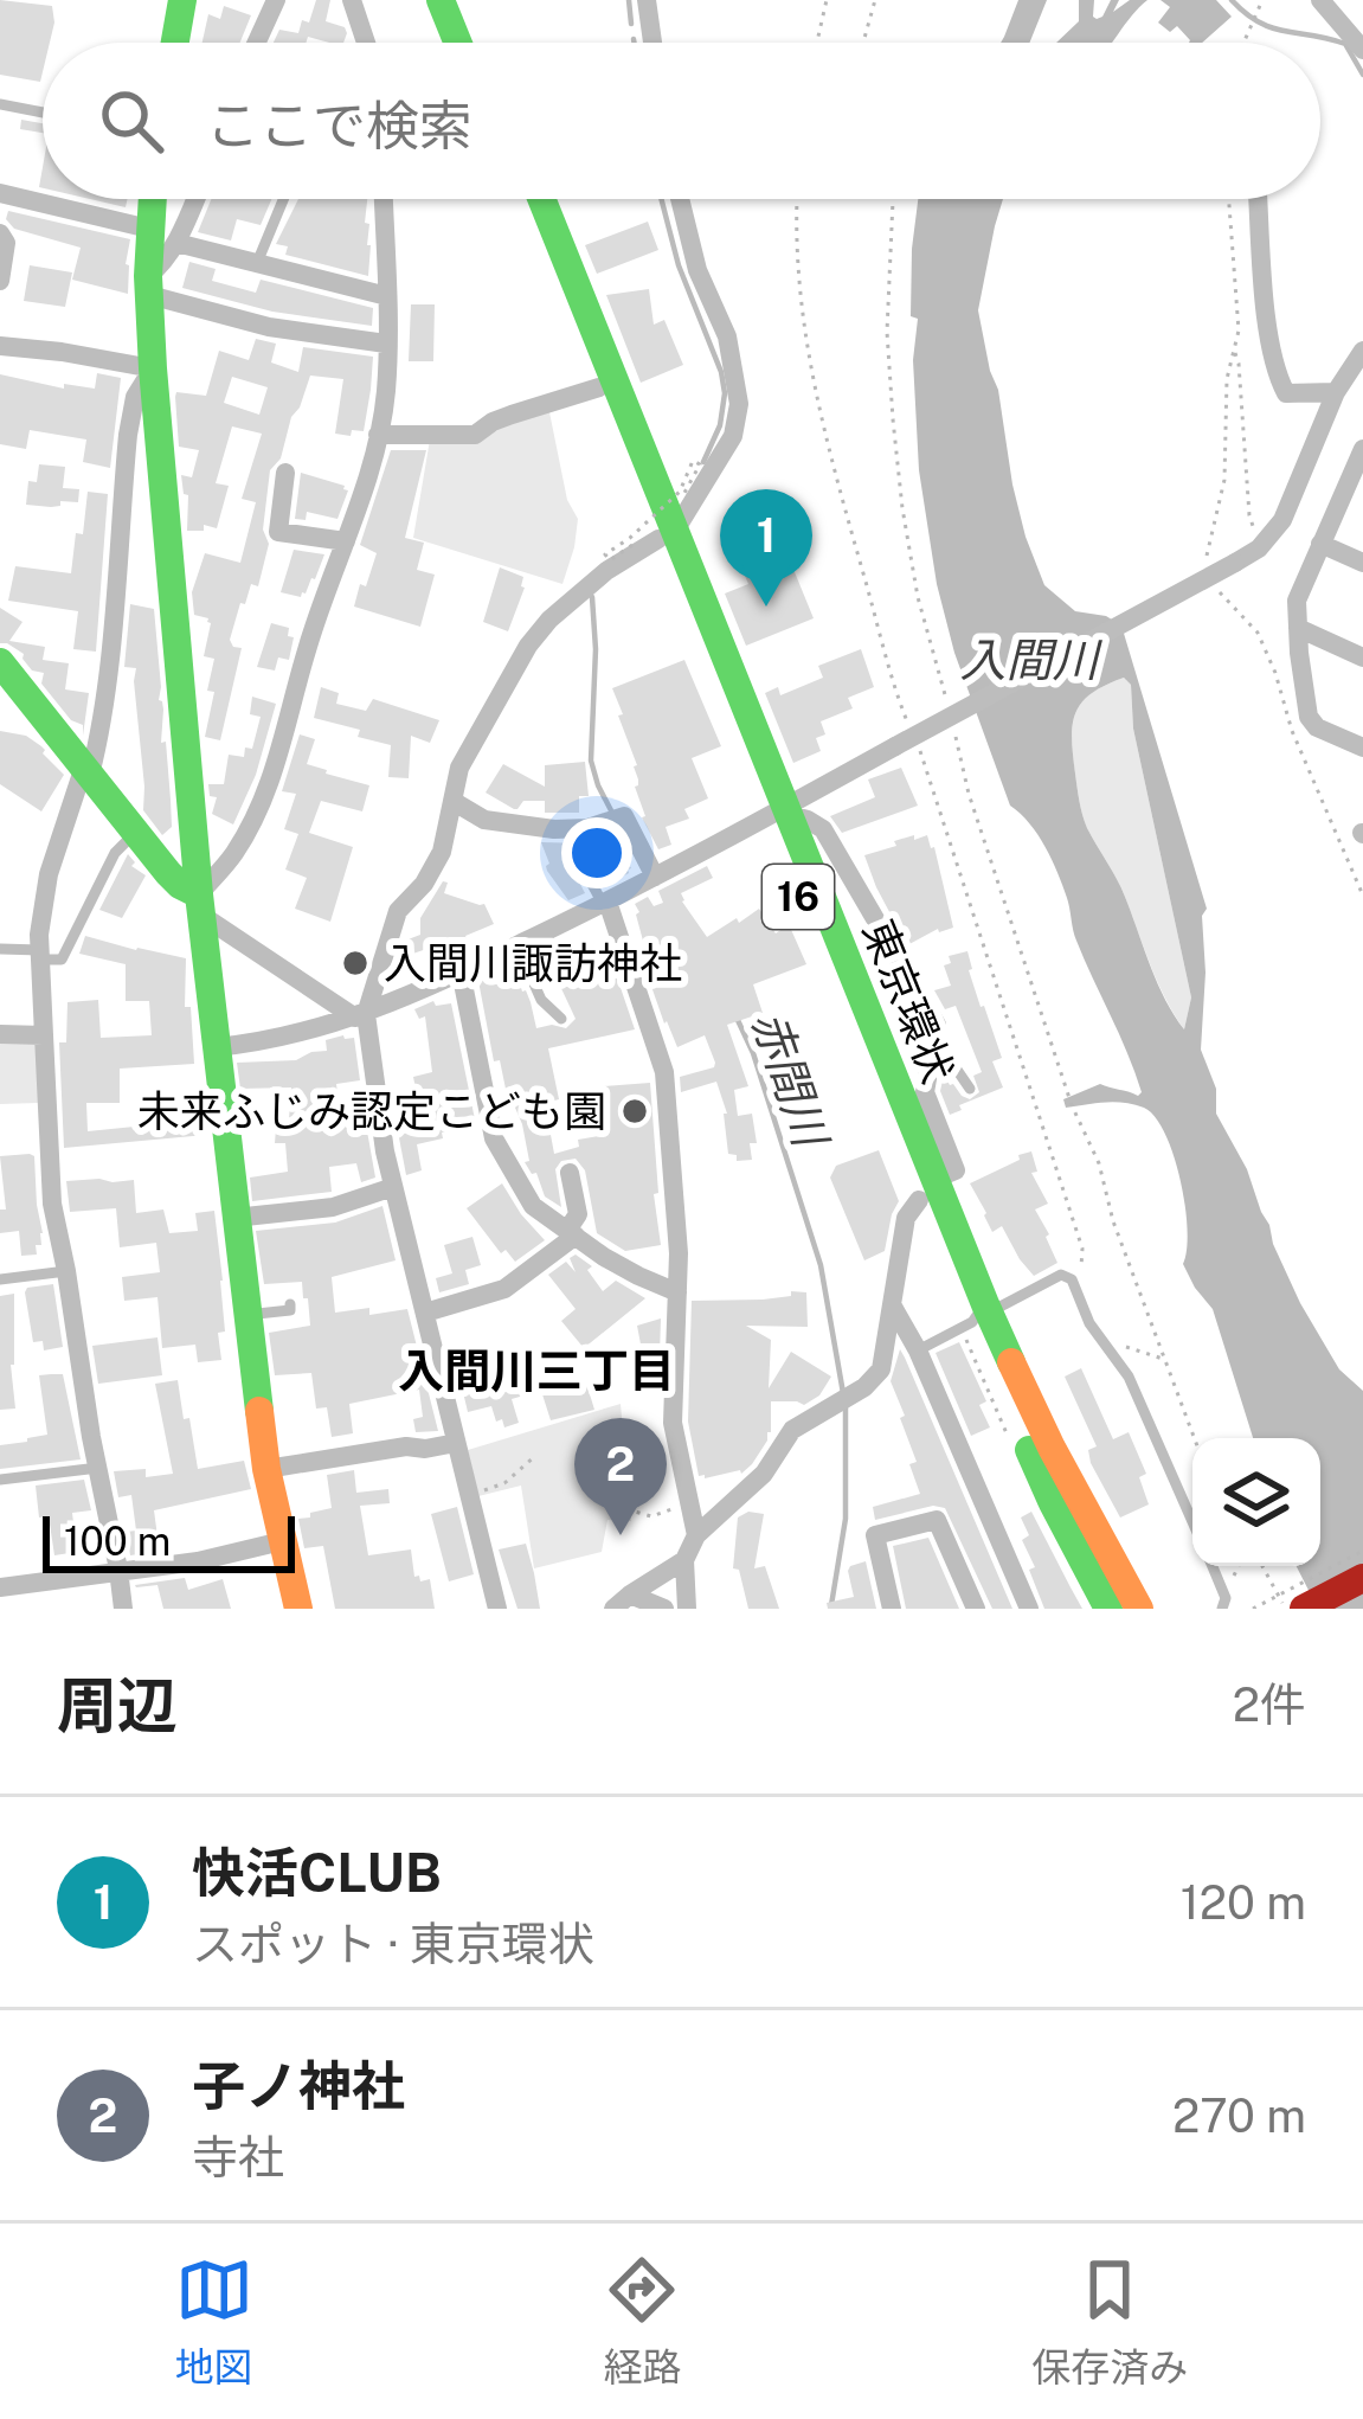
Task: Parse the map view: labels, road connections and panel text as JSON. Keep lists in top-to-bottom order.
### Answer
{
  "streets": {
    "main road": ["16", "東京環状"]
  },
  "districts": ["入間川三丁目"],
  "water": ["入間川", "赤間川"],
  "places": ["入間川諏訪神社", "未来ふじみ認定こども園"],
  "scale_bar": "100 m",
  "page": {
    "search": "ここで検索",
    "pins": ["1", "2"],
    "scale": "100 m",
    "heading": ["周辺", "2件"],
    "list": [
      {
        "mark": "1",
        "name": "快活CLUB",
        "note": "スポット · 東京環状",
        "value": "120 m"
      },
      {
        "mark": "2",
        "name": "子ノ神社",
        "note": "寺社",
        "value": "270 m"
      }
    ],
    "nav": ["地図", "経路", "保存済み"]
  }
}
